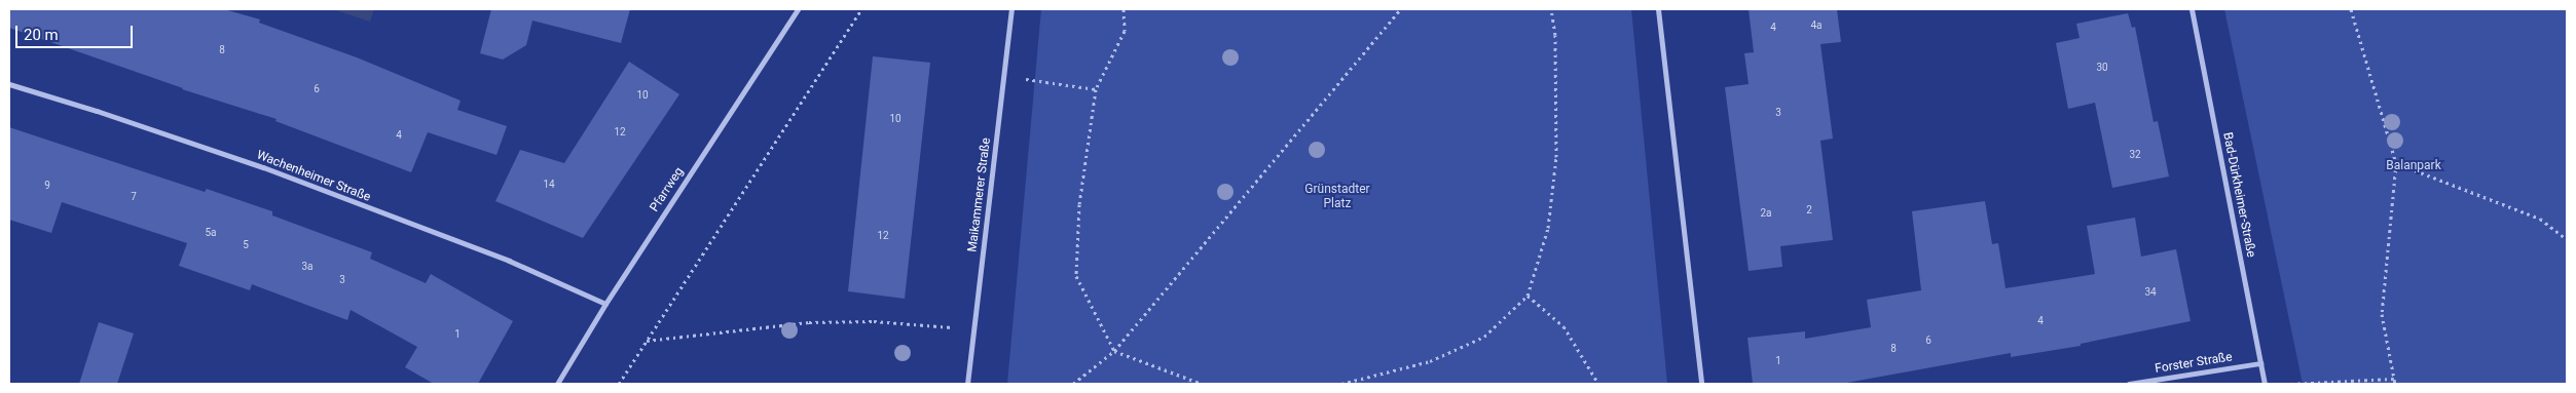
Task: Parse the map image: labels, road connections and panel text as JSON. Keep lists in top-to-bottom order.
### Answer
{
  "streets": {
    "street": [
      "Wachenheimer Straße",
      "Pfarrweg",
      "Maikammerer Straße",
      "Bad-Dürkheimer-Straße",
      "Forster Straße"
    ]
  },
  "crossings": [
    ["Wachenheimer Straße", "Pfarrweg"],
    ["Bad-Dürkheimer-Straße", "Forster Straße"]
  ],
  "parks": ["Balanpark", "Grünstadter Platz"],
  "house_numbers": [
    "4a",
    "4",
    "8",
    "30",
    "6",
    "10",
    "3",
    "10",
    "12",
    "4",
    "32",
    "14",
    "9",
    "7",
    "2",
    "2a",
    "5a",
    "12",
    "5",
    "3a",
    "3",
    "34",
    "4",
    "1",
    "6",
    "8",
    "1"
  ],
  "scale_bar": "20 m"
}
